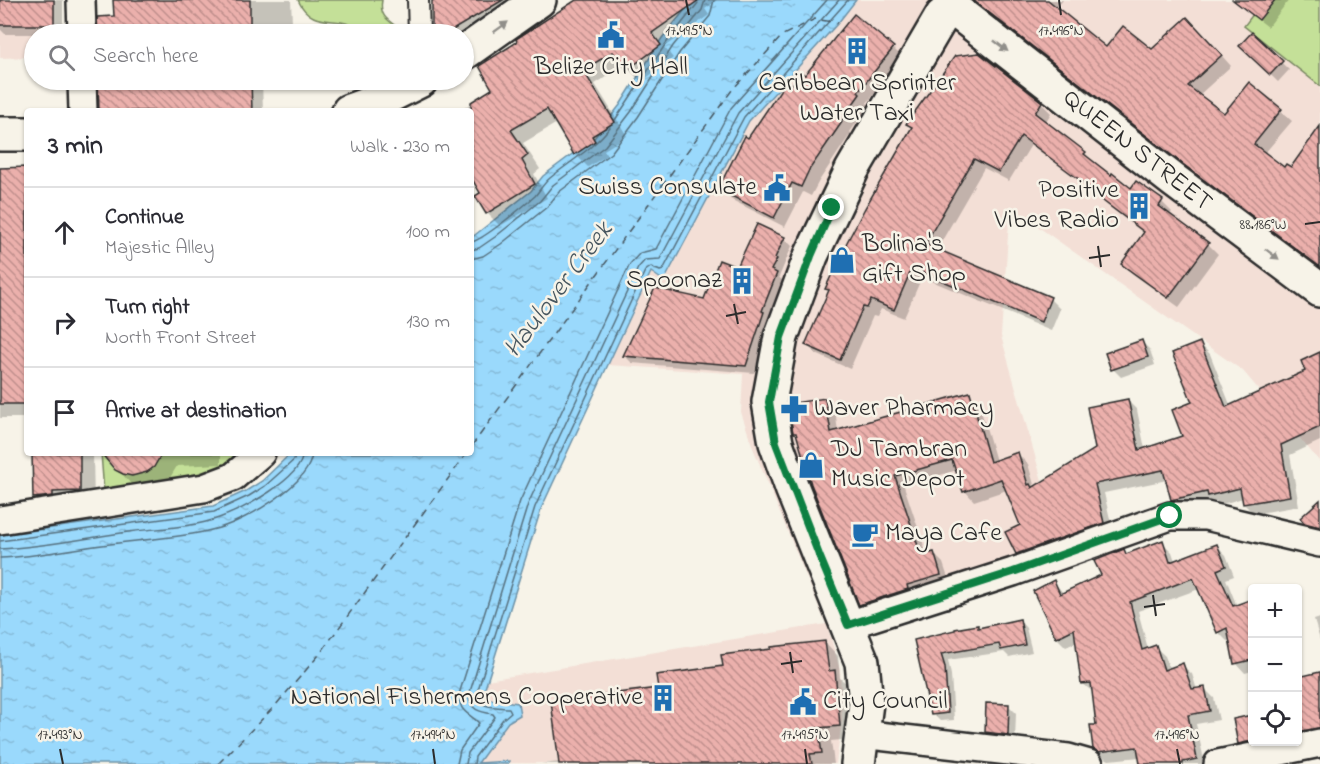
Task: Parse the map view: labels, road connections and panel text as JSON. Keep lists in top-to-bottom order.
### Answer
{
  "streets": {
    "main road": ["QUEEN STREET"]
  },
  "one_way": ["QUEEN STREET"],
  "water": ["Haulover Creek"],
  "places": {
    "public building": ["Belize City Hall", "Swiss Consulate", "City Council"],
    "building": [
      "Caribbean Sprinter Water Taxi",
      "Positive Vibes Radio",
      "Spoonaz",
      "National Fishermens Cooperative"
    ],
    "shop": ["Bolina's Gift Shop", "DJ Tambran Music Depot"],
    "pharmacy": ["Waver Pharmacy"],
    "cafe": ["Maya Cafe"]
  },
  "page": {
    "search": "Search here",
    "heading": ["3 min", "Walk · 230 m"],
    "list": [
      ["Continue", "Majestic Alley", "100 m"],
      ["Turn right", "North Front Street", "130 m"],
      "Arrive at destination"
    ],
    "map_buttons": ["+", "−"]
  },
  "coordinates": [
    "17.495°N",
    "17.496°N",
    "88.186°W",
    "17.493°N",
    "17.494°N"
  ]
}
